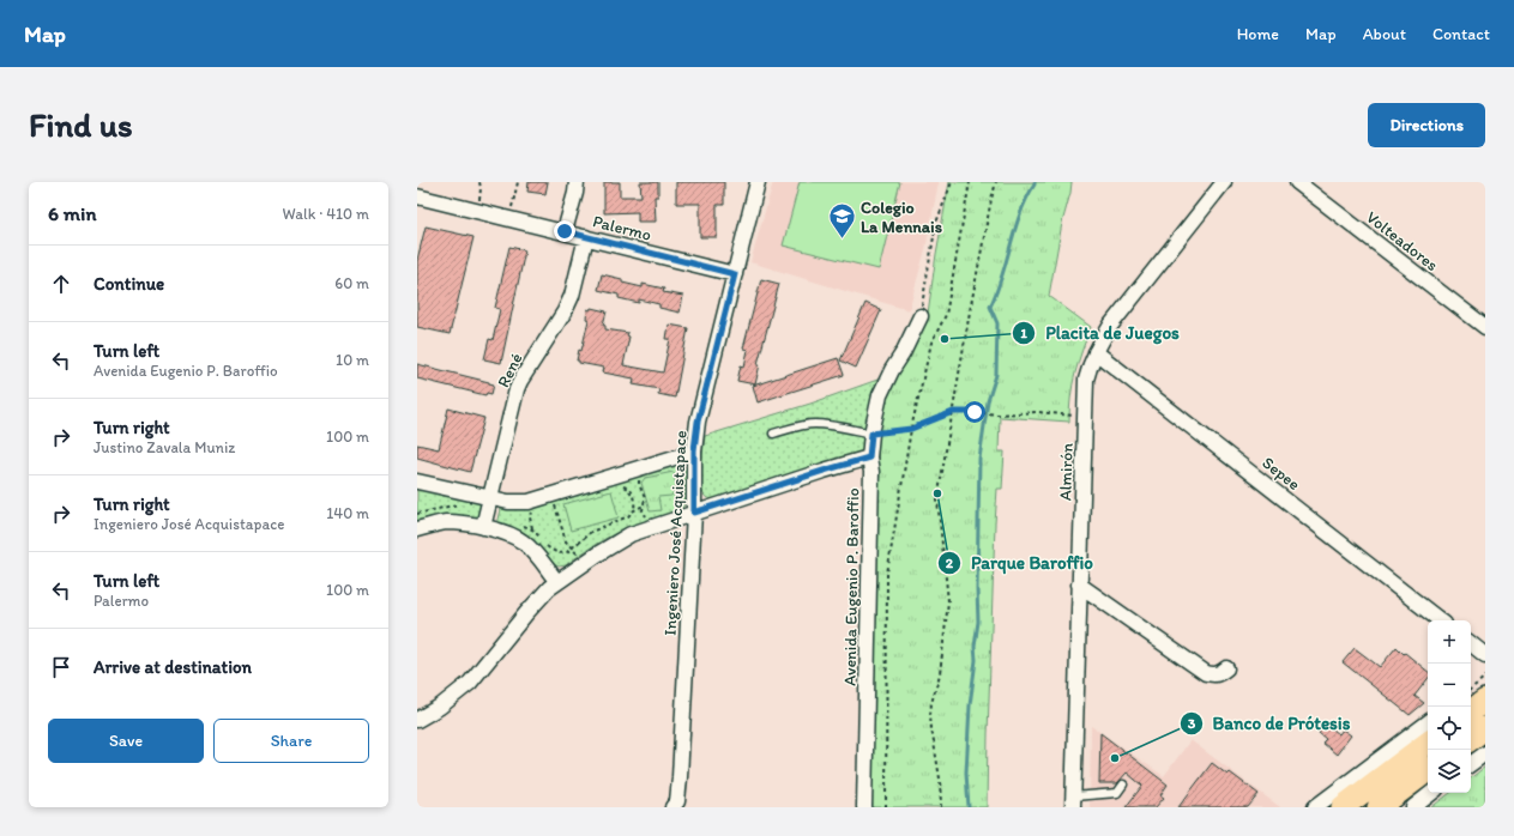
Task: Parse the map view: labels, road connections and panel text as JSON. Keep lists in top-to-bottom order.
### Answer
{
  "streets": {
    "street": [
      "Palermo",
      "Volteadores",
      "René",
      "Almirón",
      "Sepee",
      "Ingeniero José Acquistapace",
      "Avenida Eugenio P. Baroffio"
    ]
  },
  "crossings": [
    ["Palermo", "René"],
    ["Palermo", "Ingeniero José Acquistapace"],
    ["Almirón", "Sepee"]
  ],
  "places": {
    "school or university": ["Colegio La Mennais"],
    "other": ["Placita de Juegos", "Parque Baroffio", "Banco de Prótesis"]
  },
  "page": {
    "header": "Map",
    "nav": [
      "Home",
      "Map",
      "About",
      "Contact"
    ],
    "buttons": [
      "Directions",
      ["Save", "Share"]
    ],
    "title": "Find us",
    "heading": ["6 min", "Walk · 410 m"],
    "list": [
      ["Continue", "60 m"],
      ["Turn left", "Avenida Eugenio P. Baroffio", "10 m"],
      ["Turn right", "Justino Zavala Muniz", "100 m"],
      ["Turn right", "Ingeniero José Acquistapace", "140 m"],
      ["Turn left", "Palermo", "100 m"],
      "Arrive at destination"
    ],
    "map_buttons": ["+", "−"]
  }
}
